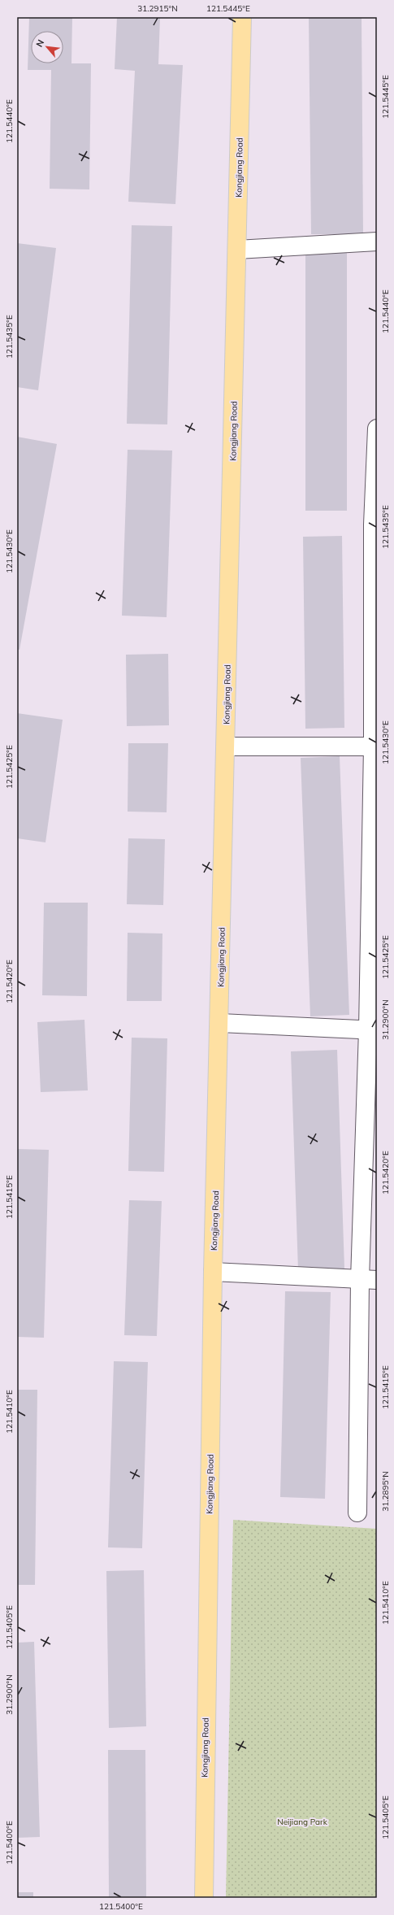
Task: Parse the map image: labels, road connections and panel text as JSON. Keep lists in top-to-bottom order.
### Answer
{
  "streets": {
    "main road": ["Kongjiang Road"]
  },
  "parks": ["Neijiang Park"],
  "north": "top left",
  "coordinates": [
    "31.2915°N",
    "121.5445°E",
    "121.5440°E",
    "121.5435°E",
    "121.5430°E",
    "121.5425°E",
    "121.5420°E",
    "31.2900°N",
    "121.5415°E",
    "121.5410°E",
    "31.2895°N",
    "121.5405°E",
    "121.5400°E"
  ]
}
